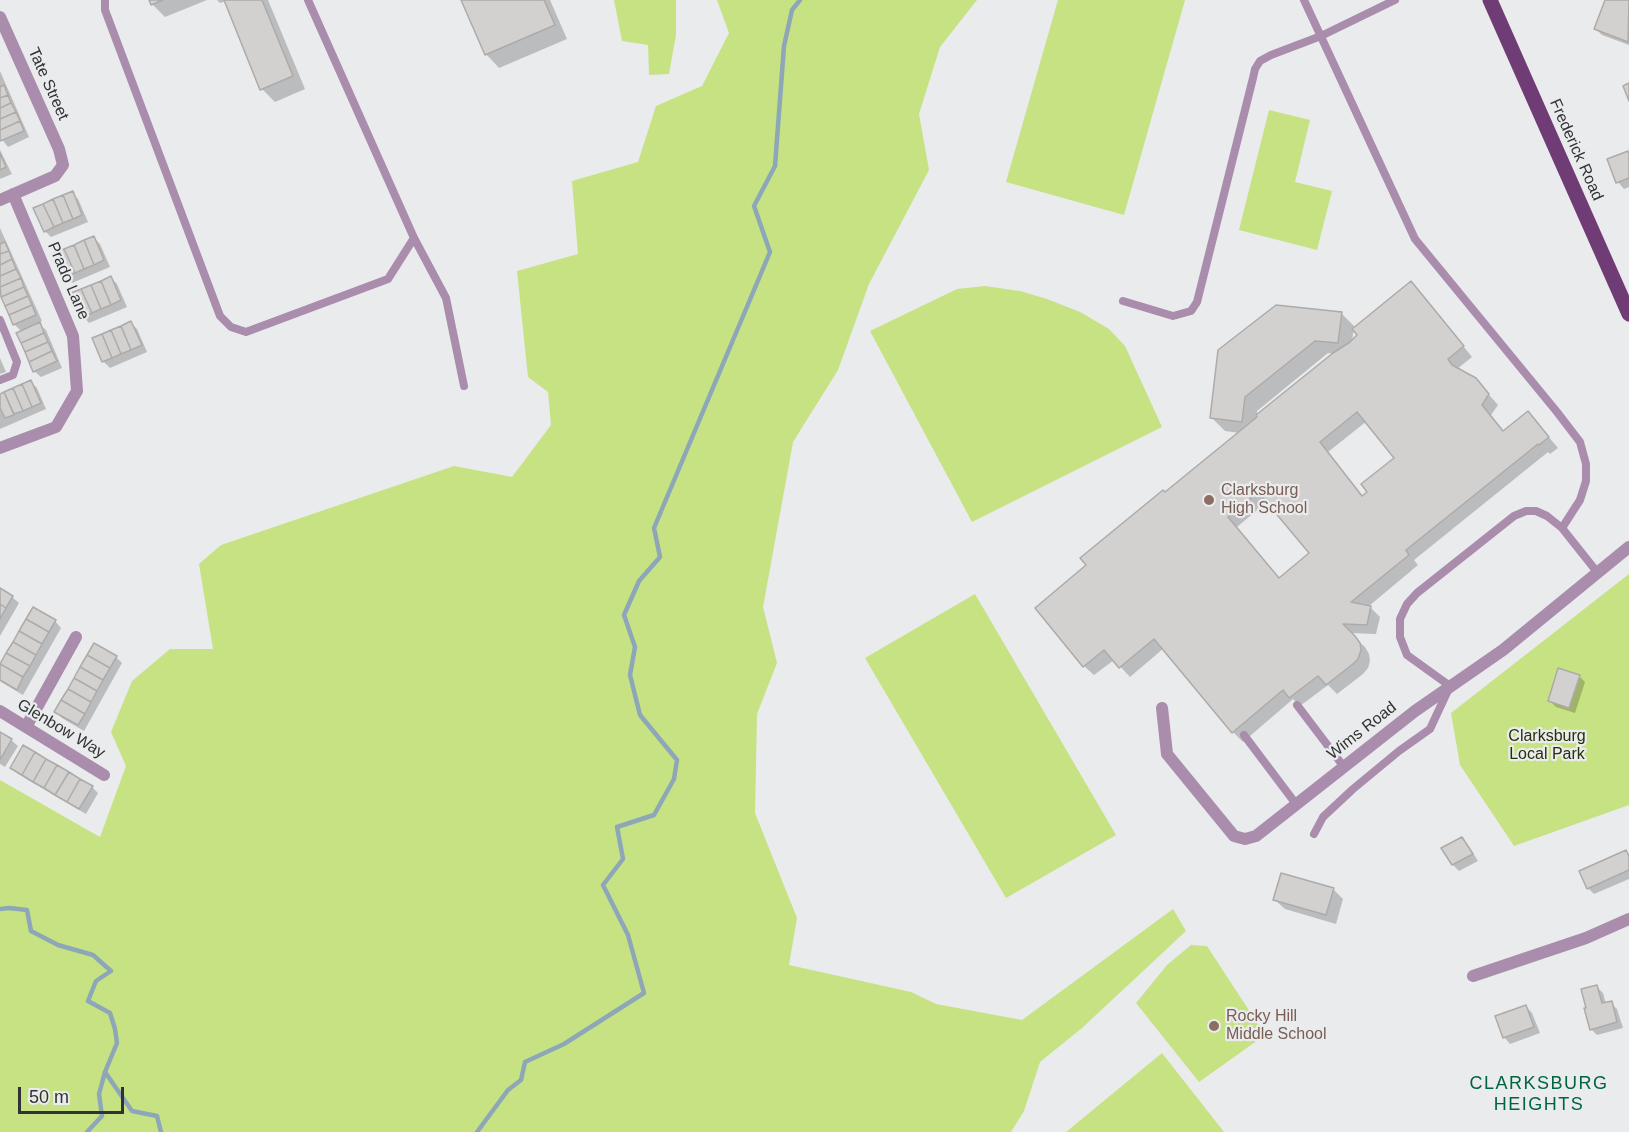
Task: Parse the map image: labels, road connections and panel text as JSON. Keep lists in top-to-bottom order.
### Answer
{
  "streets": {
    "main road": ["Frederick Road"],
    "street": [
      "Tate Street",
      "Prado Lane",
      "Glenbow Way",
      "Wims Road"
    ]
  },
  "crossings": [
    ["Tate Street", "Prado Lane"]
  ],
  "districts": ["CLARKSBURG HEIGHTS"],
  "parks": ["Clarksburg Local Park"],
  "places": ["Clarksburg High School", "Rocky Hill Middle School"],
  "scale_bar": "50 m"
}
